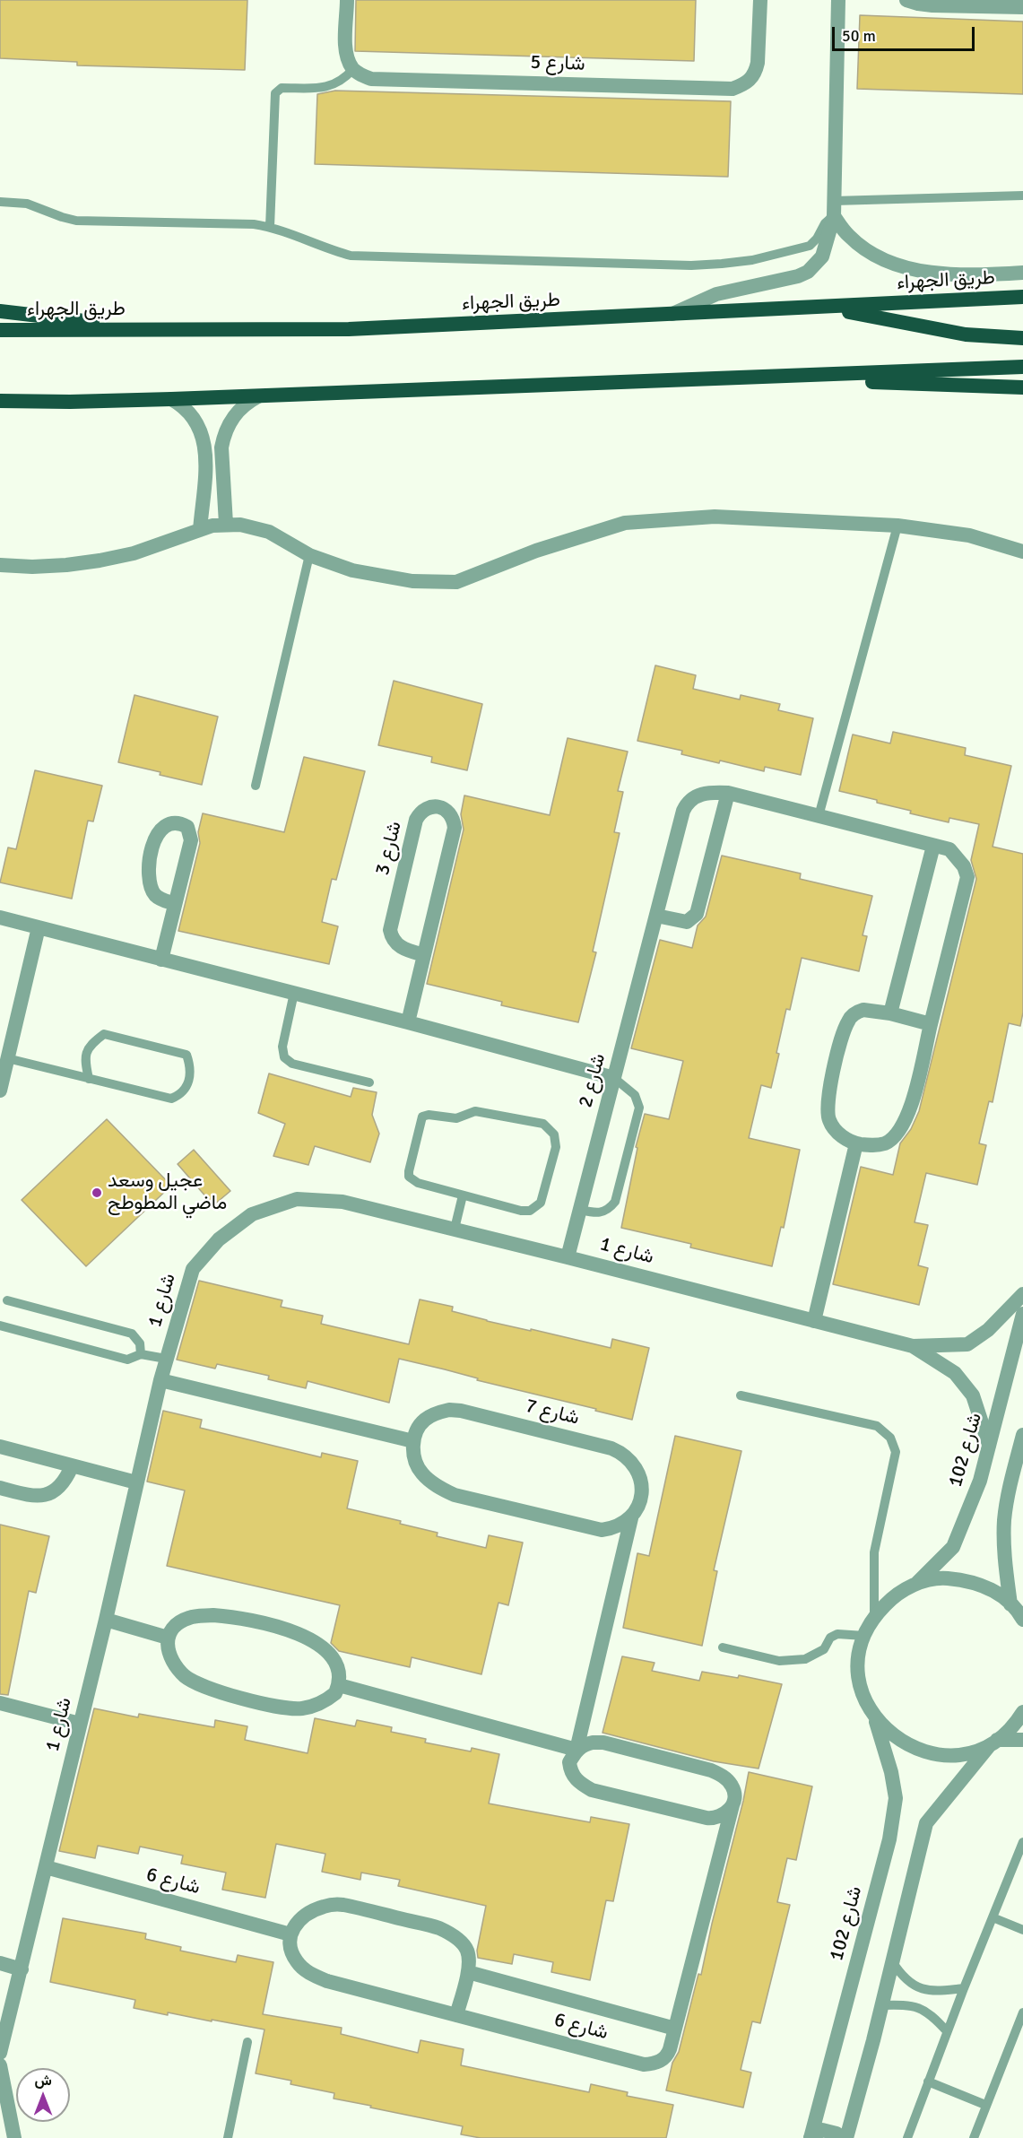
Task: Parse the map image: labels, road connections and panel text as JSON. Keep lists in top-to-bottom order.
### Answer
{
  "streets": {
    "highway": ["طريق الجهراء"],
    "street": [
      "شارع 5",
      "شارع 3",
      "شارع 2",
      "شارع 1",
      "شارع 7",
      "شارع 102",
      "شارع 6"
    ]
  },
  "crossings": [
    ["شارع 2", "شارع 1"],
    ["شارع 1", "شارع 102"],
    ["شارع 1", "شارع 6"],
    ["شارع 7", "شارع 6"]
  ],
  "places": ["عجيل وسعد ماضي المطوطح"],
  "scale_bar": "50 m",
  "north": "top"
}
